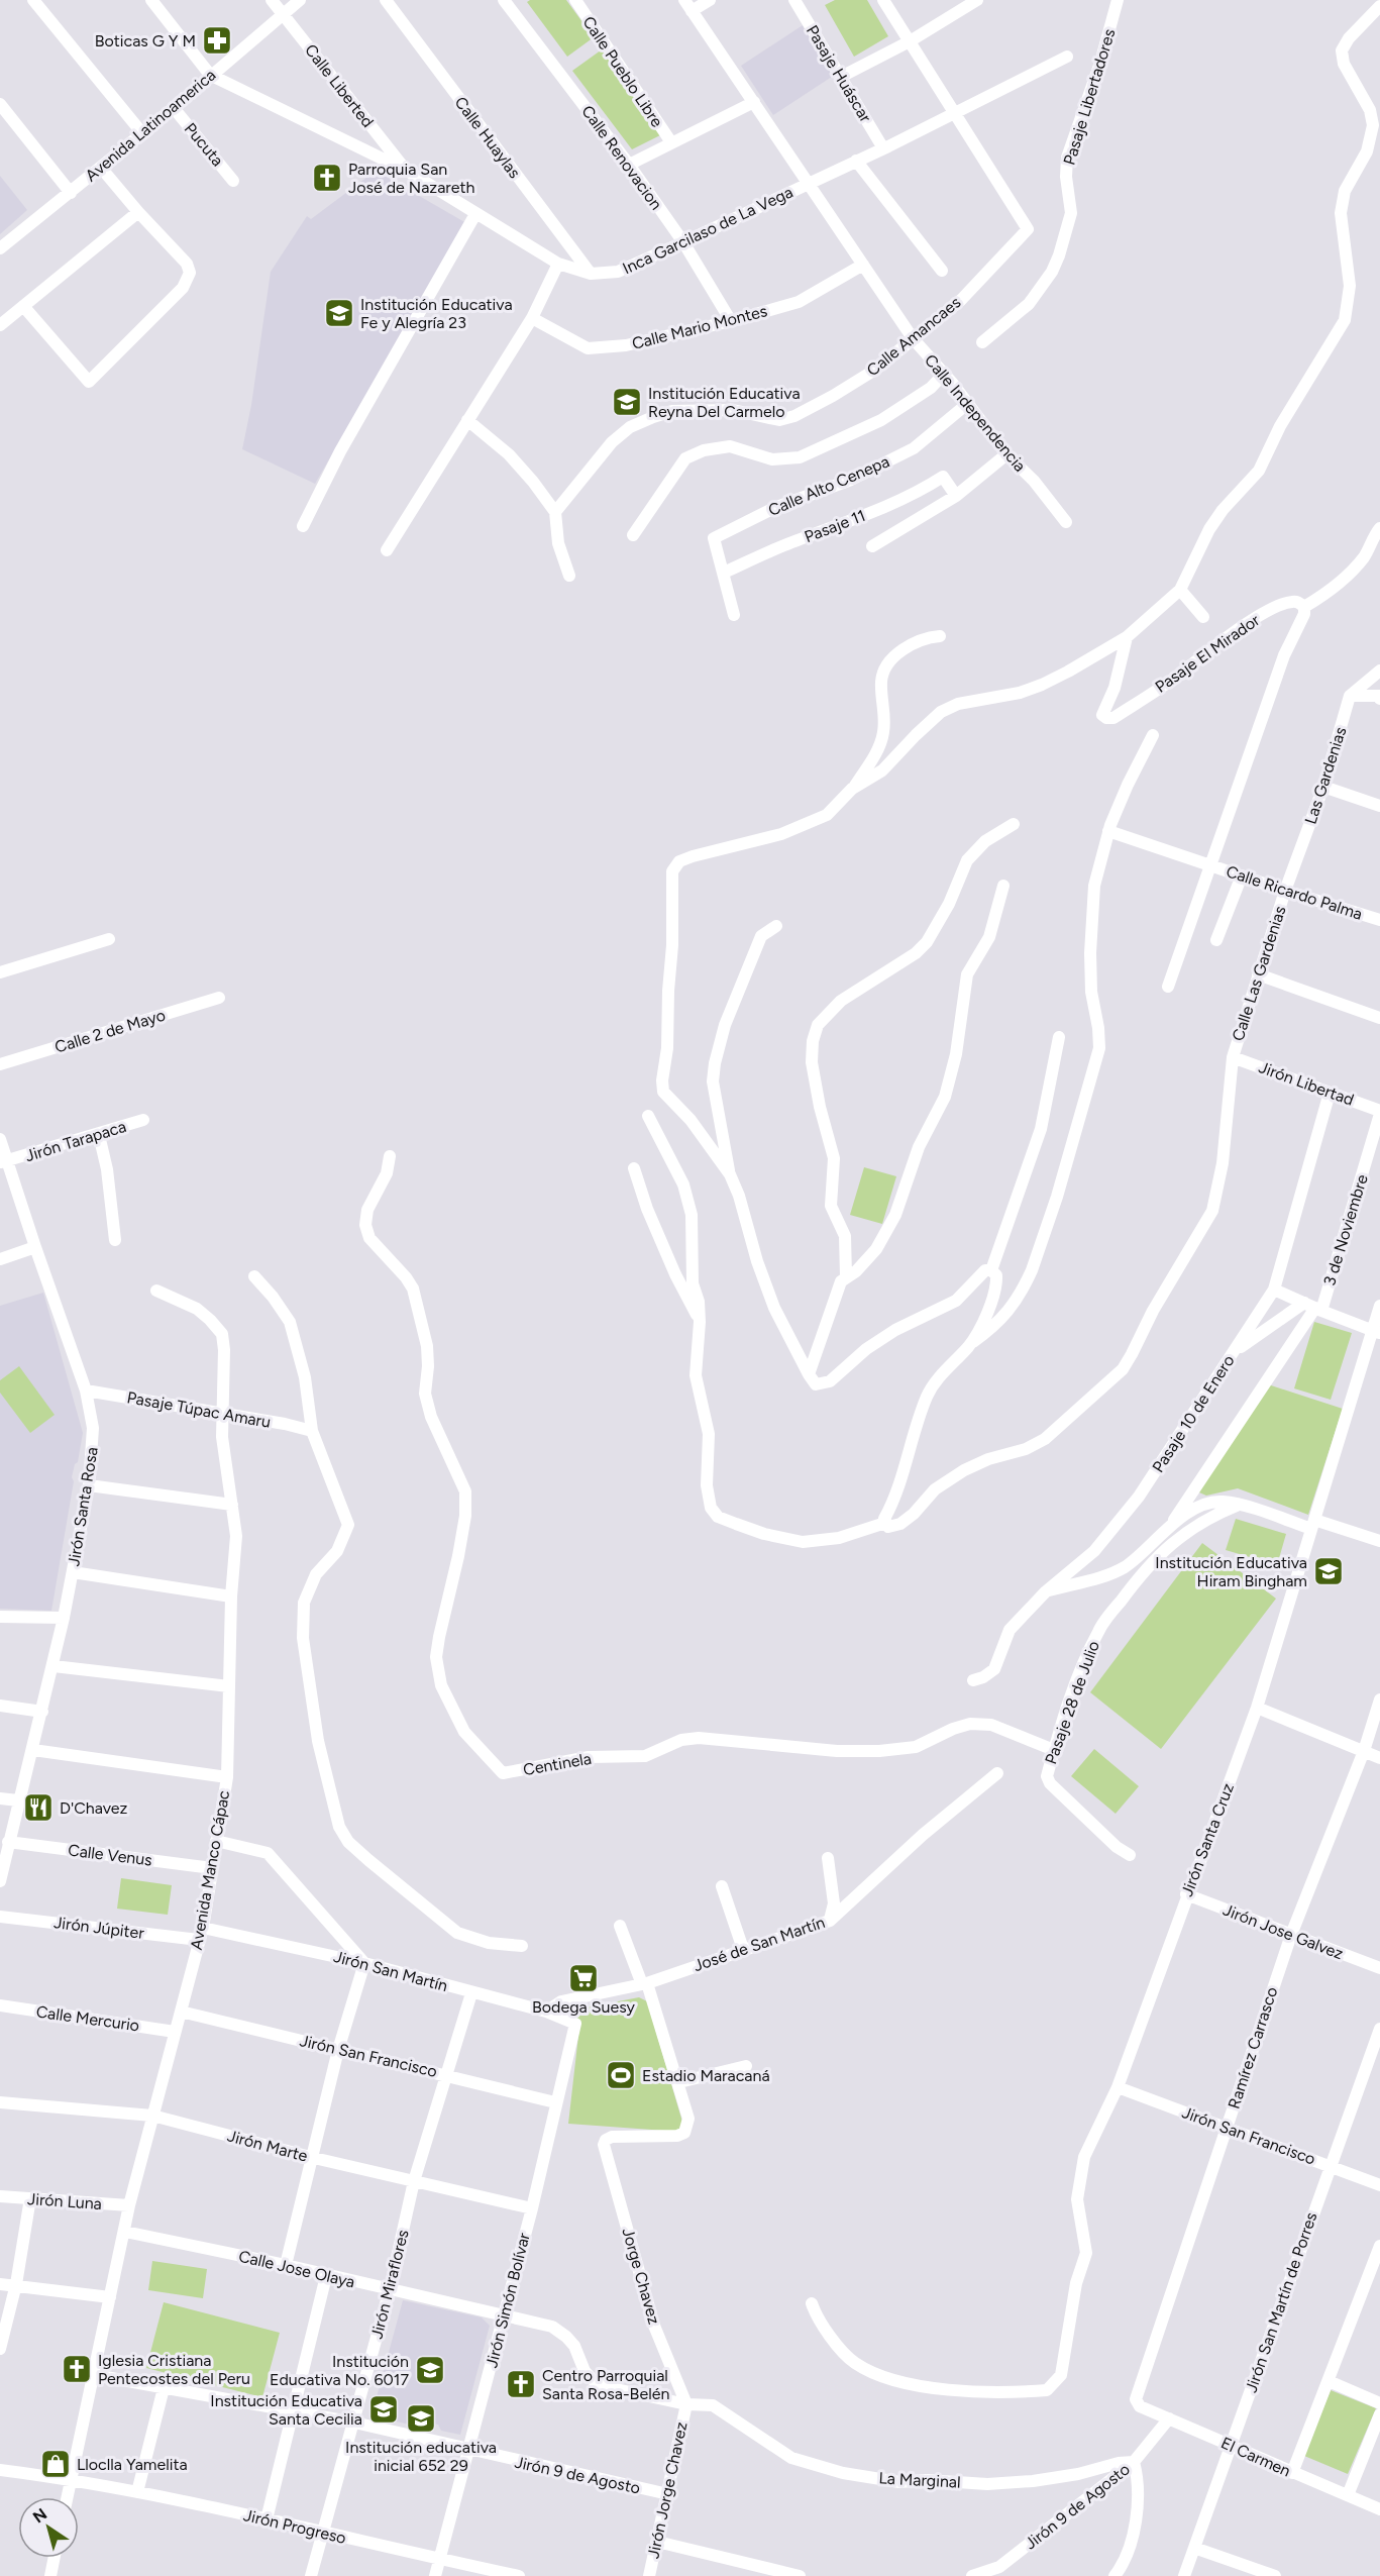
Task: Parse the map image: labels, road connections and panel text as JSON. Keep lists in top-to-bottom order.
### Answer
{
  "streets": {
    "street": [
      "Calle Pueblo Libre",
      "Pasaje Huáscar",
      "Calle Liberted",
      "Pasaje Libertadores",
      "Avenida Latinoamerica",
      "Calle Huaylas",
      "Pucuta",
      "Calle Renovacion",
      "Inca Garcilaso de La Vega",
      "Calle Mario Montes",
      "Calle Amancaes",
      "Calle Independencia",
      "Calle Alto Cenepa",
      "Pasaje 11",
      "Pasaje El Mirador",
      "Las Gardenias",
      "Calle Ricardo Palma",
      "Calle Las Gardenias",
      "Calle 2 de Mayo",
      "Jirón Libertad",
      "Jirón Tarapaca",
      "3 de Noviembre",
      "Pasaje Túpac Amaru",
      "Pasaje 10 de Enero",
      "Jirón Santa Rosa",
      "Pasaje 28 de Julio",
      "Centinela",
      "Jirón Santa Cruz",
      "Calle Venus",
      "Avenida Manco Cápac",
      "Jirón Júpiter",
      "Jirón Jose Galvez",
      "José de San Martín",
      "Jirón San Martín",
      "Calle Mercurio",
      "Ramírez Carrasco",
      "Jirón San Francisco",
      "Jirón Marte",
      "Jirón Luna",
      "Calle Jose Olaya",
      "Jorge Chavez",
      "Jirón Miraflores",
      "Jirón Simón Bolívar",
      "Jirón San Martín de Porres",
      "El Carmen",
      "Jirón 9 de Agosto",
      "La Marginal",
      "Jirón Jorge Chavez",
      "Jirón Progreso"
    ]
  },
  "crossings": [
    ["Pasaje Huáscar", "Inca Garcilaso de La Vega"],
    ["Calle Liberted", "Avenida Latinoamerica"],
    ["Calle Liberted", "Inca Garcilaso de La Vega"],
    ["Avenida Latinoamerica", "Pucuta"],
    ["Avenida Latinoamerica", "Inca Garcilaso de La Vega"],
    ["Calle Huaylas", "Inca Garcilaso de La Vega"],
    ["Calle Renovacion", "Inca Garcilaso de La Vega"],
    ["Calle Renovacion", "Calle Mario Montes"],
    ["Inca Garcilaso de La Vega", "Calle Amancaes"],
    ["Inca Garcilaso de La Vega", "Calle Independencia"],
    ["Calle Mario Montes", "Calle Independencia"],
    ["Calle Amancaes", "Calle Independencia"],
    ["Calle Independencia", "Calle Alto Cenepa"],
    ["Calle Alto Cenepa", "Pasaje 11"],
    ["Las Gardenias", "Calle Ricardo Palma"],
    ["Las Gardenias", "Calle Las Gardenias"],
    ["Calle Ricardo Palma", "Calle Las Gardenias"],
    ["Calle Las Gardenias", "Jirón Libertad"],
    ["Jirón Libertad", "3 de Noviembre"],
    ["Jirón Libertad", "Pasaje 10 de Enero"],
    ["Jirón Tarapaca", "Jirón Santa Rosa"],
    ["Pasaje Túpac Amaru", "Jirón Santa Rosa"],
    ["Pasaje Túpac Amaru", "Avenida Manco Cápac"],
    ["Jirón Santa Rosa", "Calle Venus"],
    ["Pasaje 28 de Julio", "Centinela"],
    ["Jirón Santa Cruz", "Jirón Jose Galvez"],
    ["Jirón Santa Cruz", "Jirón San Francisco"],
    ["Calle Venus", "Avenida Manco Cápac"],
    ["Avenida Manco Cápac", "Jirón Júpiter"],
    ["Avenida Manco Cápac", "Jirón San Martín"],
    ["Avenida Manco Cápac", "Calle Mercurio"],
    ["Avenida Manco Cápac", "Jirón San Francisco"],
    ["Avenida Manco Cápac", "Jirón Marte"],
    ["Avenida Manco Cápac", "Jirón Luna"],
    ["Avenida Manco Cápac", "Calle Jose Olaya"],
    ["Avenida Manco Cápac", "Jirón 9 de Agosto"],
    ["Avenida Manco Cápac", "Jirón Progreso"],
    ["Jirón Júpiter", "Jirón San Martín"],
    ["Jirón Jose Galvez", "Ramírez Carrasco"],
    ["José de San Martín", "Jirón San Martín"],
    ["Jirón San Martín", "Jirón Miraflores"],
    ["Jirón San Martín", "Jirón Simón Bolívar"],
    ["Ramírez Carrasco", "Jirón San Francisco"],
    ["Ramírez Carrasco", "El Carmen"],
    ["Jirón San Francisco", "Jirón Miraflores"],
    ["Jirón San Francisco", "Jirón Simón Bolívar"],
    ["Jirón San Francisco", "Jirón San Martín de Porres"],
    ["Jirón Marte", "Jirón Miraflores"],
    ["Jirón Marte", "Jirón Simón Bolívar"],
    ["Calle Jose Olaya", "Jirón Miraflores"],
    ["Calle Jose Olaya", "Jirón Simón Bolívar"],
    ["Calle Jose Olaya", "La Marginal"],
    ["Jorge Chavez", "La Marginal"],
    ["Jorge Chavez", "Jirón Jorge Chavez"],
    ["Jirón Miraflores", "Jirón 9 de Agosto"],
    ["Jirón Miraflores", "Jirón Progreso"],
    ["Jirón Simón Bolívar", "Jirón 9 de Agosto"],
    ["Jirón Simón Bolívar", "La Marginal"],
    ["Jirón Simón Bolívar", "Jirón Progreso"],
    ["Jirón San Martín de Porres", "El Carmen"],
    ["El Carmen", "Jirón 9 de Agosto"],
    ["Jirón 9 de Agosto", "La Marginal"],
    ["Jirón 9 de Agosto", "Jirón Jorge Chavez"],
    ["La Marginal", "Jirón Jorge Chavez"]
  ],
  "places": {
    "pharmacy": ["Boticas G Y M"],
    "church": ["Parroquia San José de Nazareth", "Iglesia Cristiana Pentecostes del Peru", "Centro Parroquial Santa Rosa-Belén"],
    "school or university": [
      "Institución Educativa Fe y Alegría 23",
      "Institución Educativa Reyna Del Carmelo",
      "Institución Educativa Hiram Bingham",
      "Institución Educativa No. 6017",
      "Institución Educativa Santa Cecilia",
      "Institución educativa inicial 652 29"
    ],
    "restaurant": ["D'Chavez"],
    "supermarket": ["Bodega Suesy"],
    "sports": ["Estadio Maracaná"],
    "shop": ["Lloclla Yamelita"]
  },
  "north": "top left"
}
